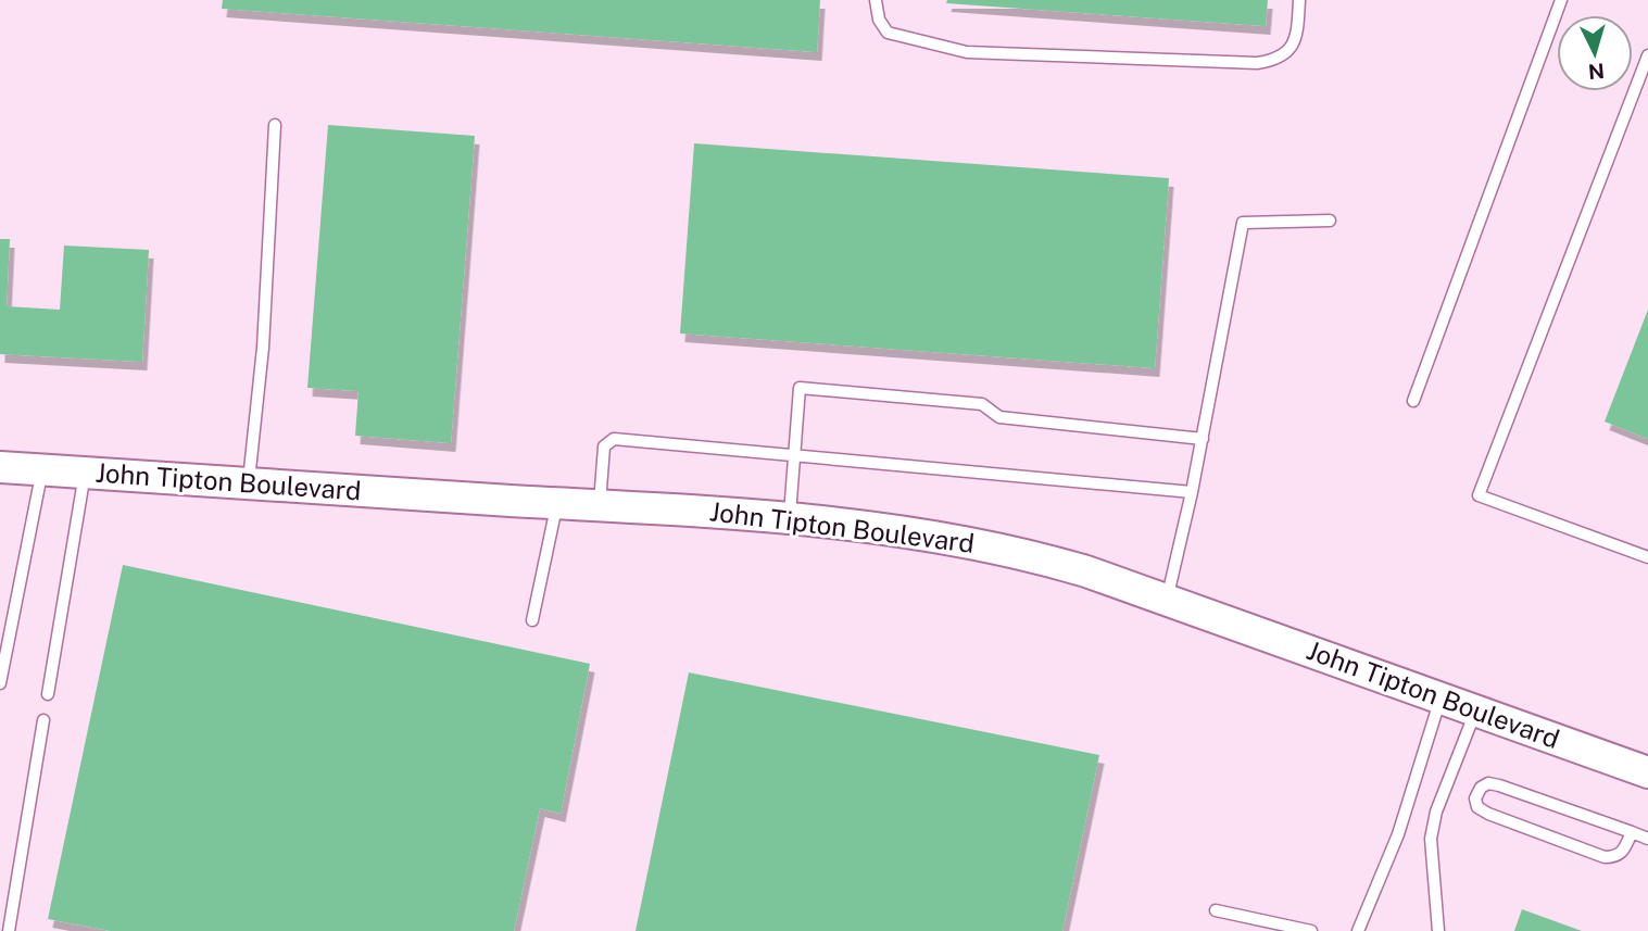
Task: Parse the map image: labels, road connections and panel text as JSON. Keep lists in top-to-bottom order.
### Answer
{
  "streets": {
    "street": ["John Tipton Boulevard"]
  },
  "north": "bottom"
}
